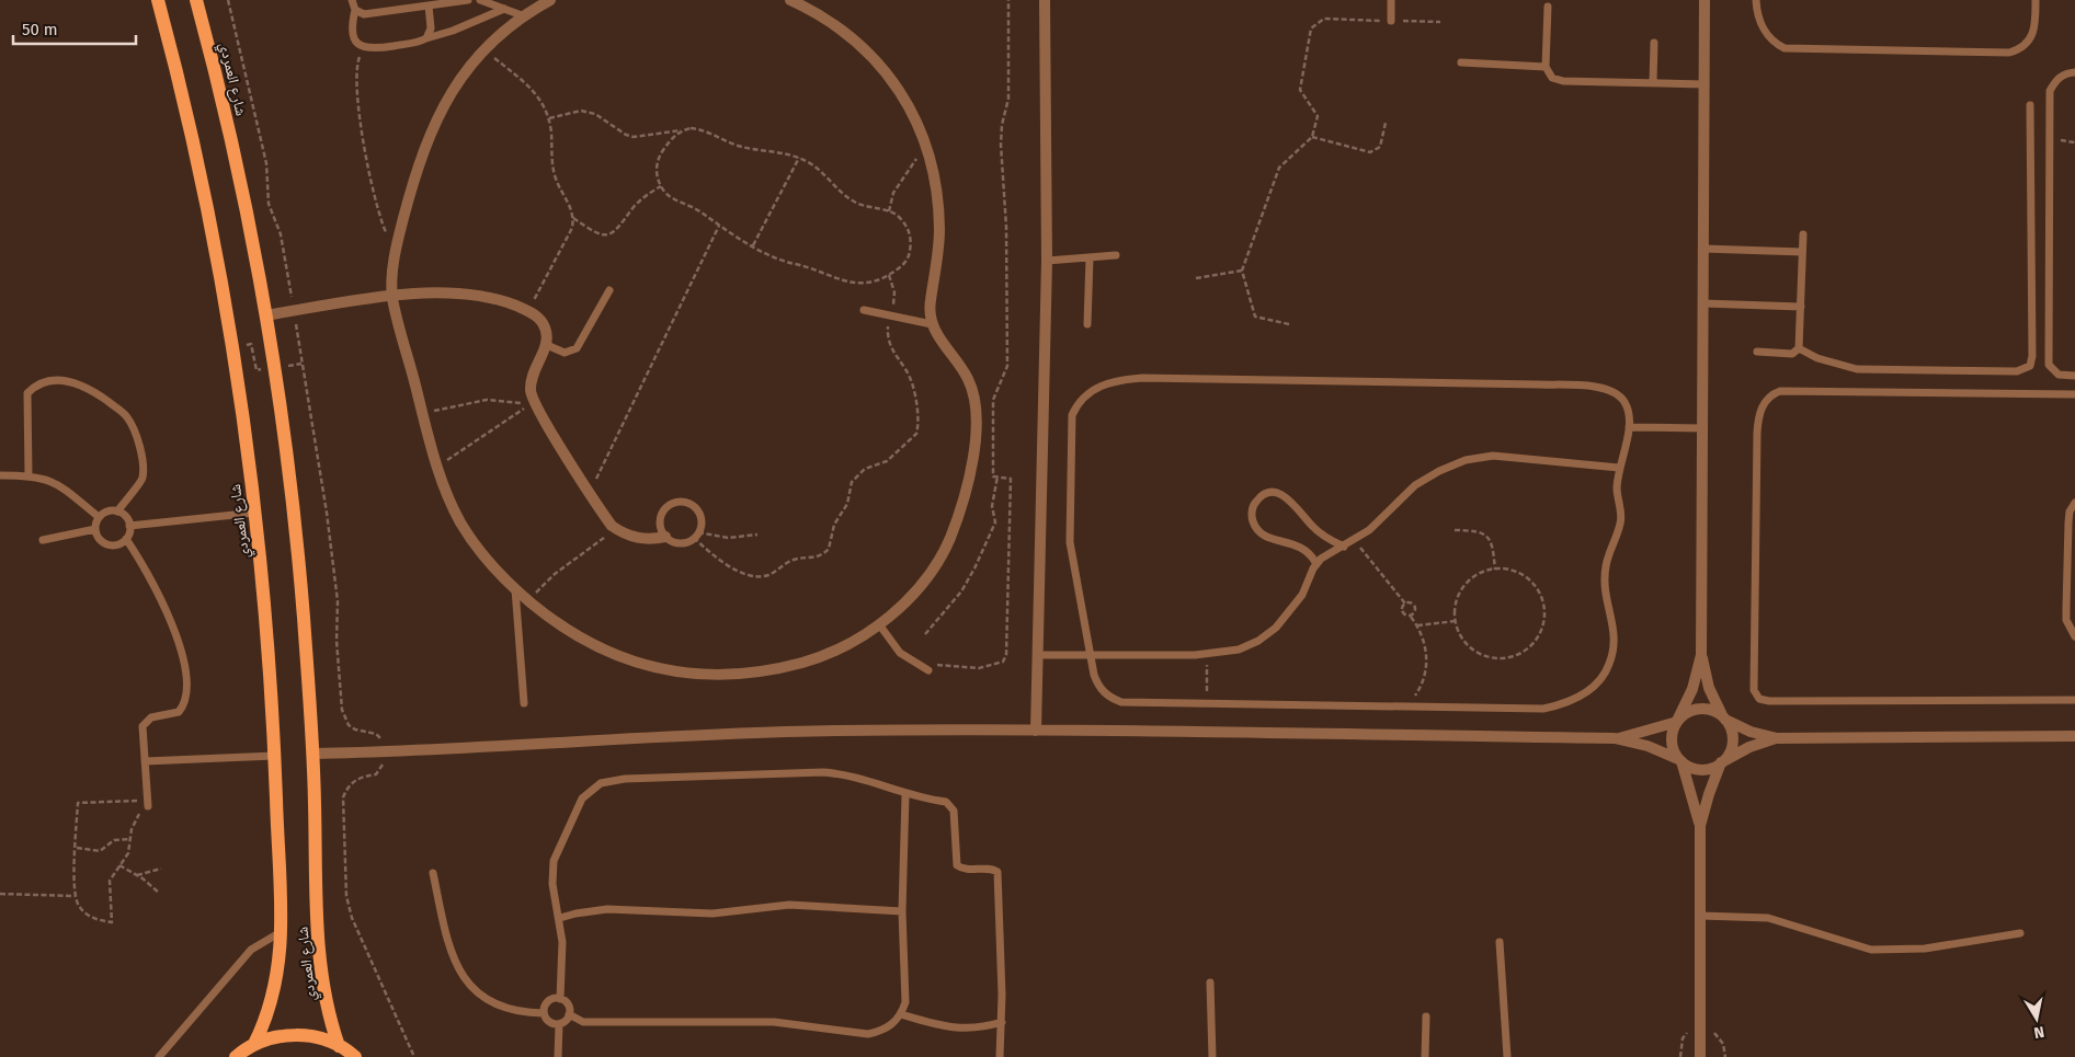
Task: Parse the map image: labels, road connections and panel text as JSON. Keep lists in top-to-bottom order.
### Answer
{
  "streets": {
    "main road": ["شارع العمردي"]
  },
  "scale_bar": "50 m",
  "north": "bottom"
}
